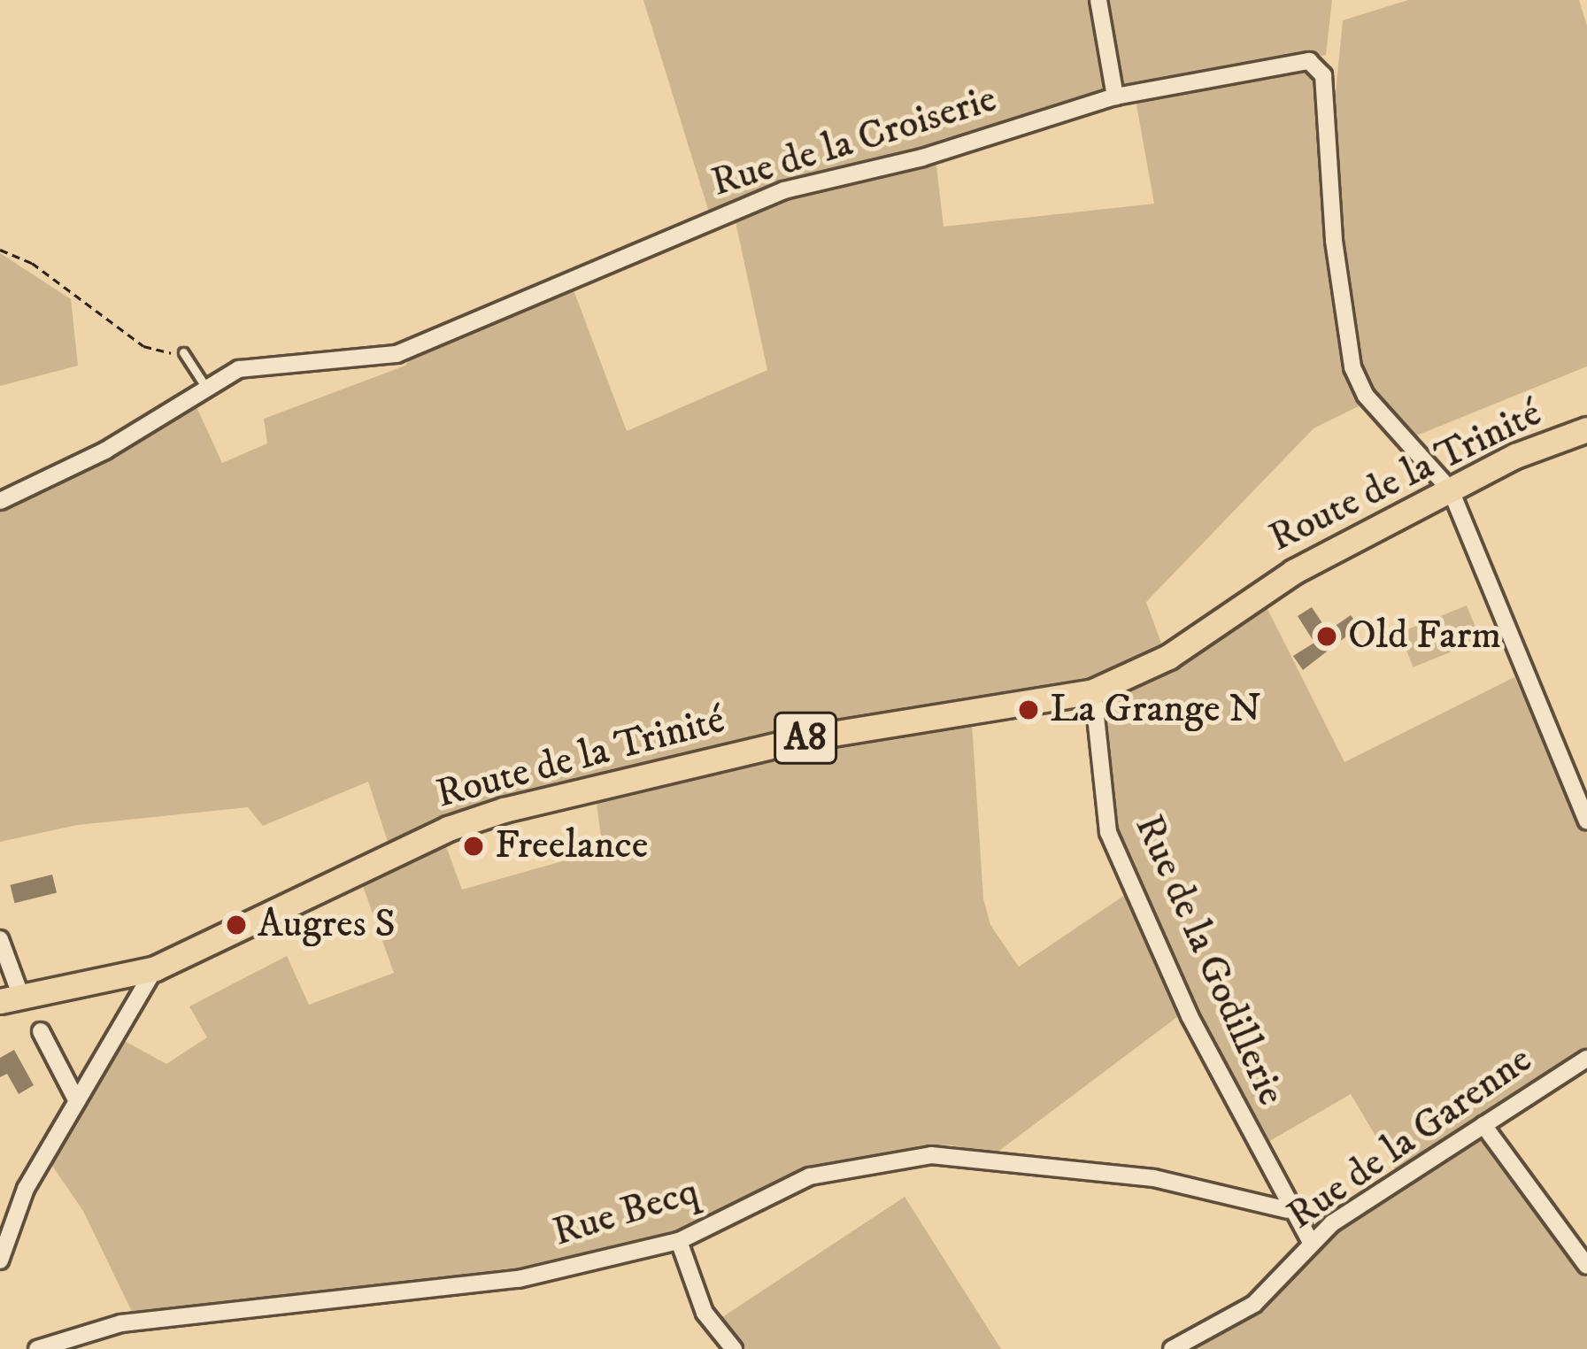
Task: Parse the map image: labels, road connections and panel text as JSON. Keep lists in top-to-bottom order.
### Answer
{
  "streets": {
    "main road": ["Route de la Trinité", "A8"],
    "street": [
      "Rue de la Croiserie",
      "Rue de la Godillerie",
      "Rue de la Garenne",
      "Rue Becq"
    ]
  },
  "crossings": [
    ["Rue de la Croiserie", "Route de la Trinité"],
    ["Route de la Trinité", "Rue de la Godillerie"],
    ["Rue de la Godillerie", "Rue de la Garenne"],
    ["Rue de la Godillerie", "Rue Becq"]
  ],
  "places": [
    "Old Farm",
    "La Grange N",
    "Freelance",
    "Augres S"
  ]
}
